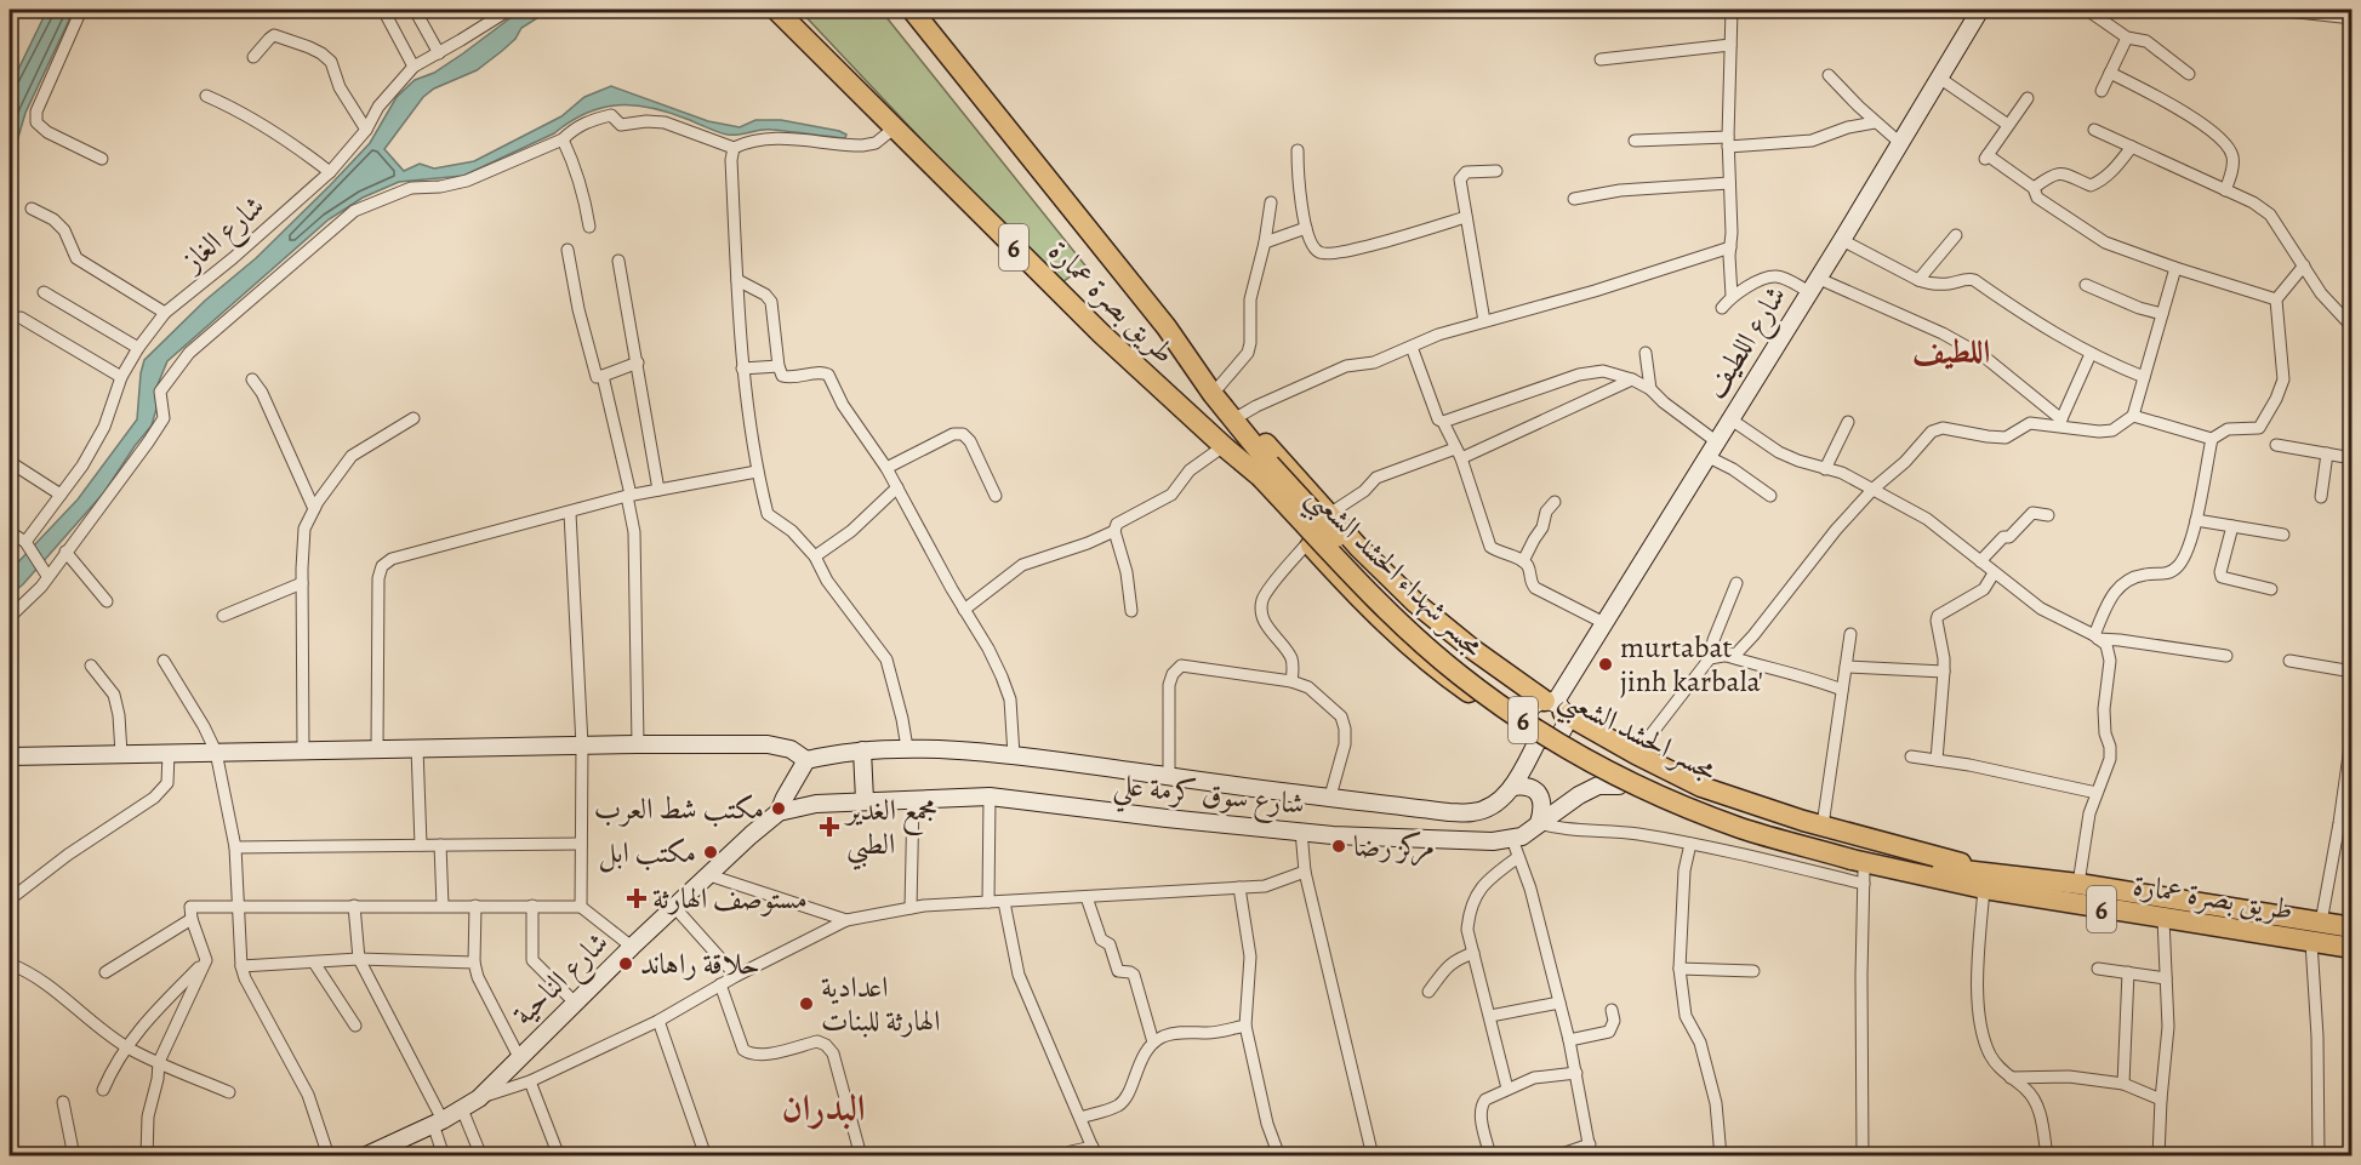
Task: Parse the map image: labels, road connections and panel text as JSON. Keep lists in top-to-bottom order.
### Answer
{
  "streets": {
    "highway": ["6", "طريق بصرة عمارة", "مجسر شهداء الحشد الشعبي"],
    "main road": ["شارع اللطيف", "شارع سوق كرمة علي", "شارع الناحية"],
    "street": ["شارع الغاز"]
  },
  "crossings": [
    ["طريق بصرة عمارة", "مجسر شهداء الحشد الشعبي"],
    ["شارع اللطيف", "شارع سوق كرمة علي"],
    ["شارع سوق كرمة علي", "شارع الناحية"]
  ],
  "districts": ["اللطيف", "البدران"],
  "places": {
    "other": [
      "murtabat jinh karbala'",
      "مكتب شط العرب",
      "مركز رضا",
      "مكتب ابل",
      "حلاقة راهاند",
      "اعدادية الهارثة للبنات"
    ],
    "health": ["مجمع الغدير الطبي", "مستوصف الهارثة"]
  }
}
